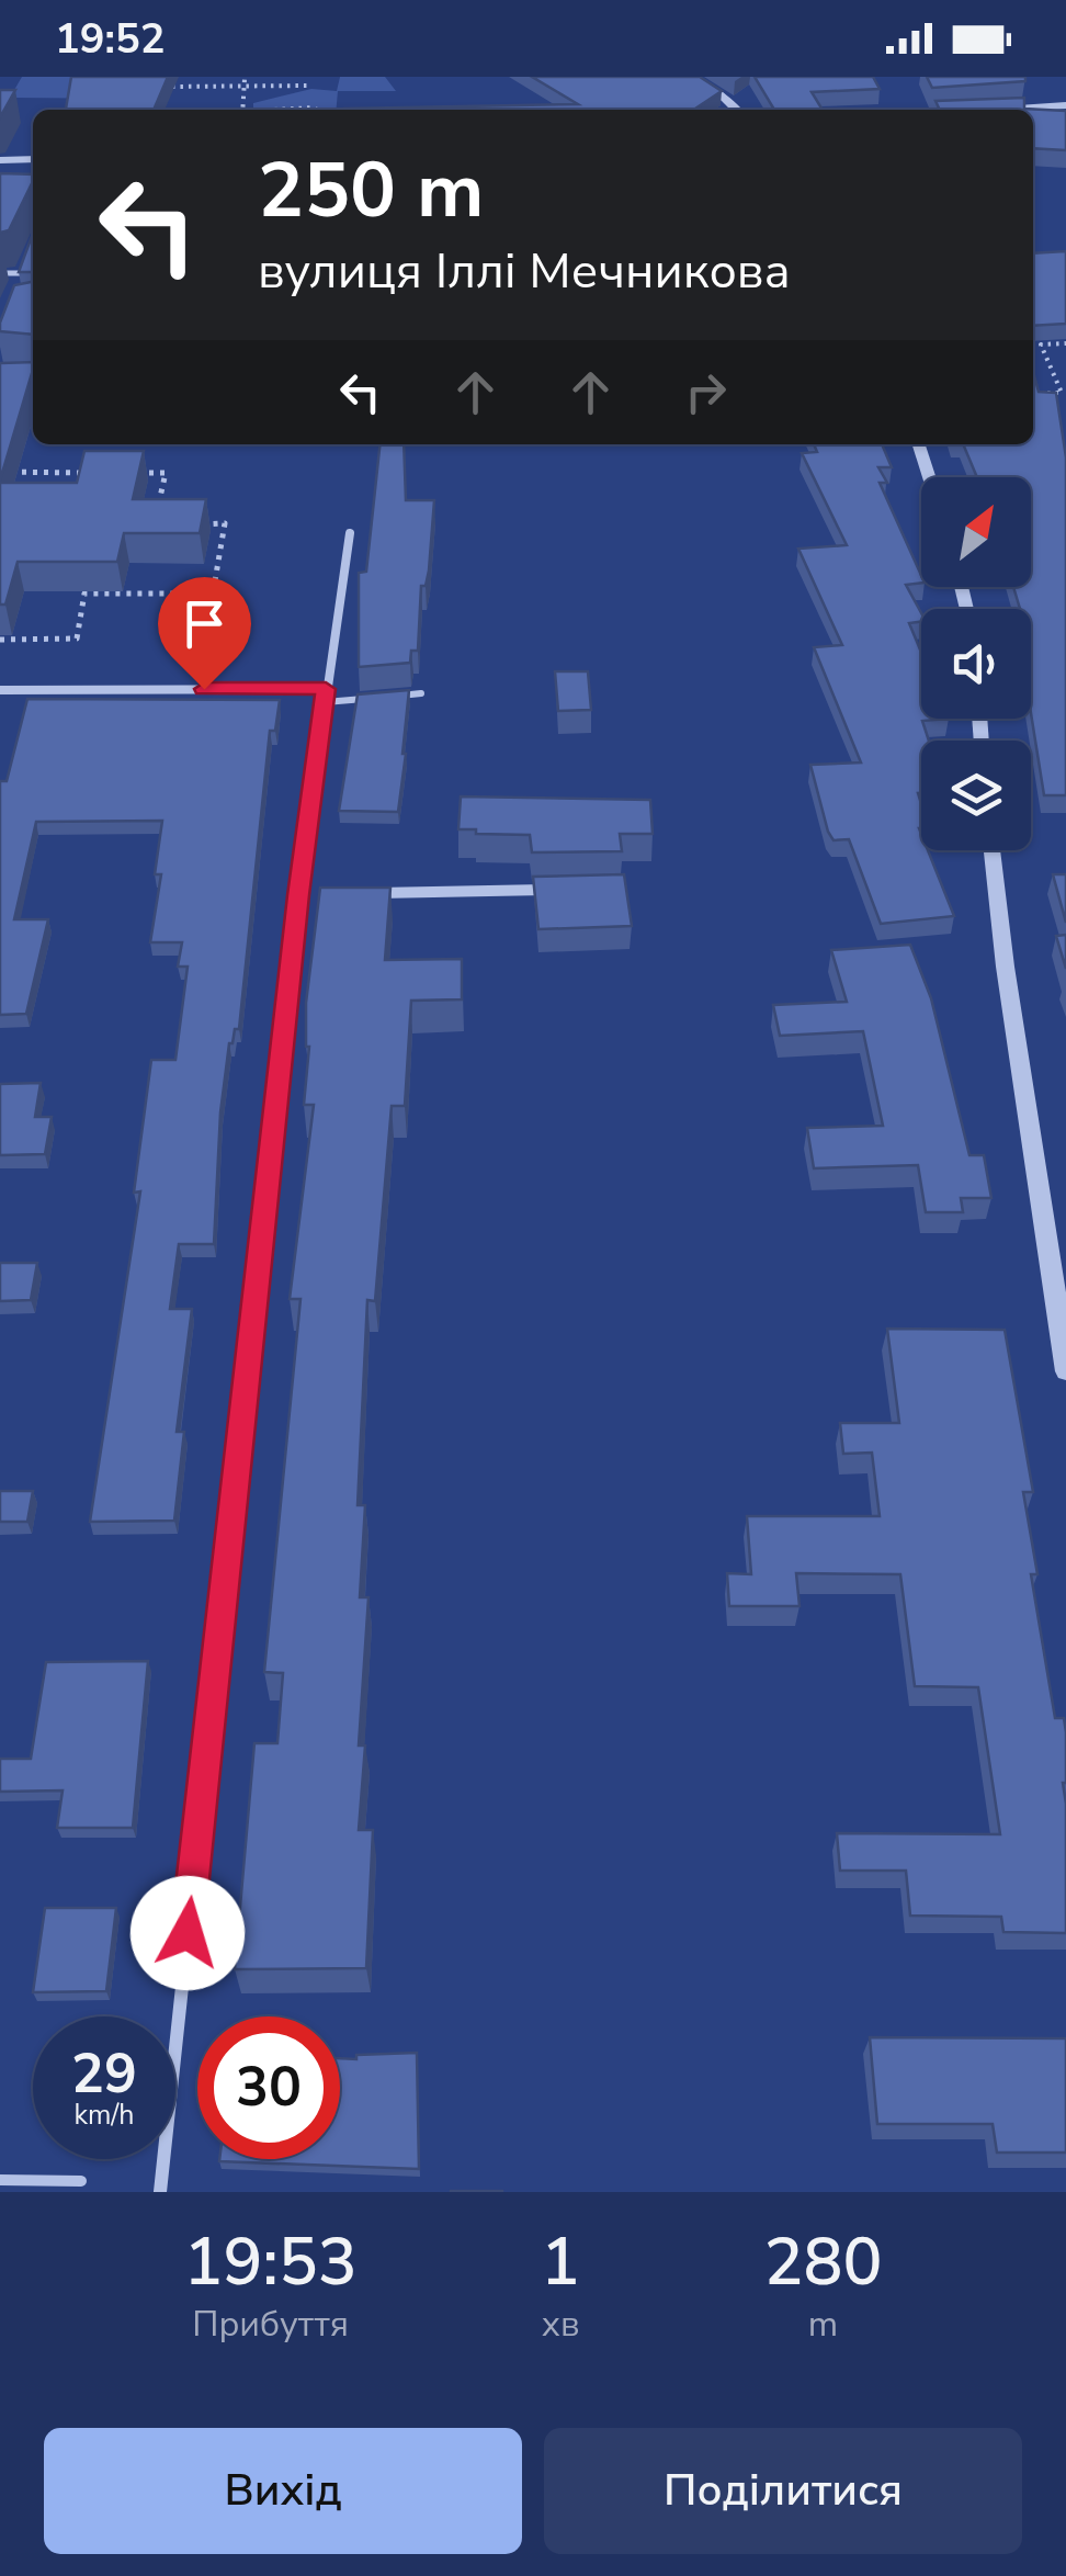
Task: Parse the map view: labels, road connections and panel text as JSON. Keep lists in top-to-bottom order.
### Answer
{
  "north": "top right",
  "page": {
    "status": "19:52",
    "turn": ["250 m", "вулиця Іллі Мечникова"],
    "speed": "29 km/h",
    "limit": "30",
    "eta": [
      "19:53",
      "Прибуття",
      "1",
      "хв",
      "280",
      "m"
    ],
    "buttons": ["Вихід", "Поділитися"]
  }
}
